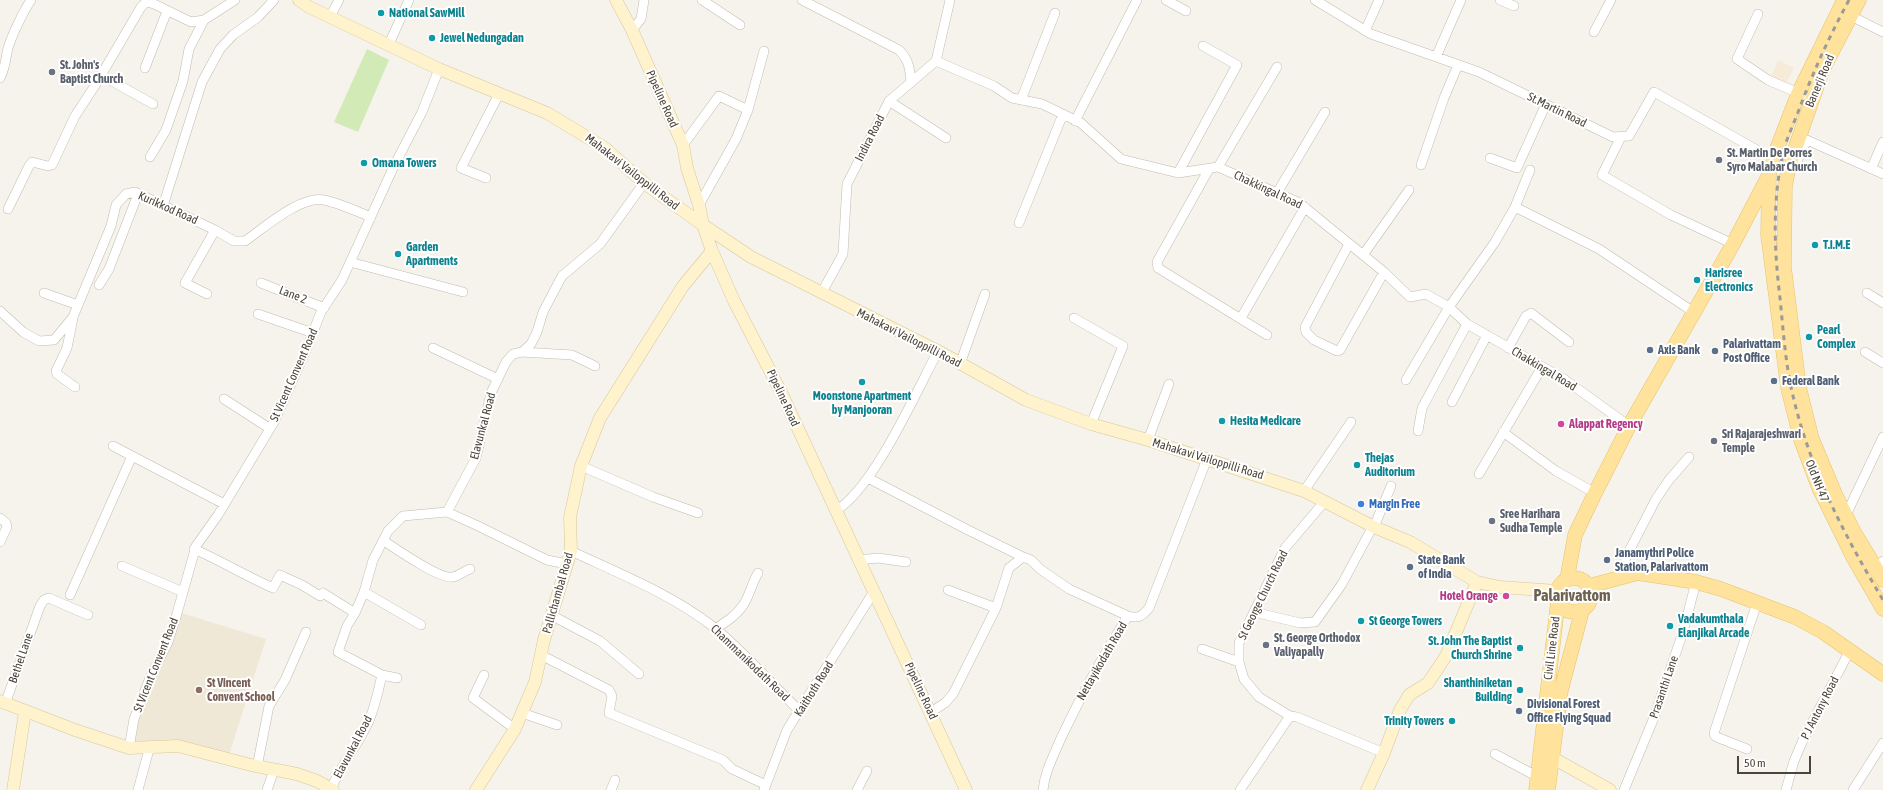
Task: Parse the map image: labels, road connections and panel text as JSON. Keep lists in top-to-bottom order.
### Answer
{
  "streets": {
    "main road": ["Banerji Road", "Old NH 47", "Civil Line Road"],
    "street": [
      "Pipeline Road",
      "St.Martin Road",
      "Indira Road",
      "Mahakavi Vailoppilli Road",
      "Chakkingal Road",
      "Kurikkod Road",
      "Lane 2",
      "St Vicent Convent Road",
      "Elavunkal Road",
      "Pallichambal Road",
      "St George Church Road",
      "Bethel Lane",
      "Nettayikodath Road",
      "Chammanikodath Road",
      "Prasanthi Lane",
      "Kaithoth Road",
      "P J Antony Road"
    ]
  },
  "crossings": [
    ["Banerji Road", "Old NH 47"],
    ["Pipeline Road", "Mahakavi Vailoppilli Road"],
    ["Pipeline Road", "Pallichambal Road"],
    ["Pipeline Road", "Kaithoth Road"],
    ["Indira Road", "Mahakavi Vailoppilli Road"],
    ["Mahakavi Vailoppilli Road", "St Vicent Convent Road"],
    ["Mahakavi Vailoppilli Road", "Elavunkal Road"],
    ["Mahakavi Vailoppilli Road", "Old NH 47"],
    ["Mahakavi Vailoppilli Road", "St George Church Road"],
    ["Mahakavi Vailoppilli Road", "Civil Line Road"],
    ["Mahakavi Vailoppilli Road", "Nettayikodath Road"],
    ["Chakkingal Road", "Old NH 47"],
    ["Kurikkod Road", "St Vicent Convent Road"],
    ["Lane 2", "St Vicent Convent Road"],
    ["Old NH 47", "Civil Line Road"],
    ["Pallichambal Road", "Chammanikodath Road"],
    ["Chammanikodath Road", "Kaithoth Road"]
  ],
  "districts": ["Palarivattom"],
  "places": [
    "National SawMill",
    "Jewel Nedungadan",
    "St. John's Baptist Church",
    "St. Martin De Porres Syro Malabar Church",
    "Omana Towers",
    "T.I.M.E",
    "Garden Apartments",
    "Harisree Electronics",
    "Pearl Complex",
    "Axis Bank",
    "Palarivattam Post Office",
    "Federal Bank",
    "Moonstone Apartment by Manjooran",
    "Hesita Medicare",
    "Alappat Regency",
    "Sri Rajarajeshwari Temple",
    "Thejas Auditorium",
    "Margin Free",
    "Sree Harihara Sudha Temple",
    "Janamythri Police Station, Palarivattom",
    "State Bank of India",
    "Hotel Orange",
    "St George Towers",
    "Vadakumthala Elanjikal Arcade",
    "St. George Orthodox Valiyapally",
    "St. John The Baptist Church Shrine",
    "St Vincent Convent School",
    "Shanthiniketan Building",
    "Divisional Forest Office Flying Squad",
    "Trinity Towers"
  ],
  "scale_bar": "50 m"
}
